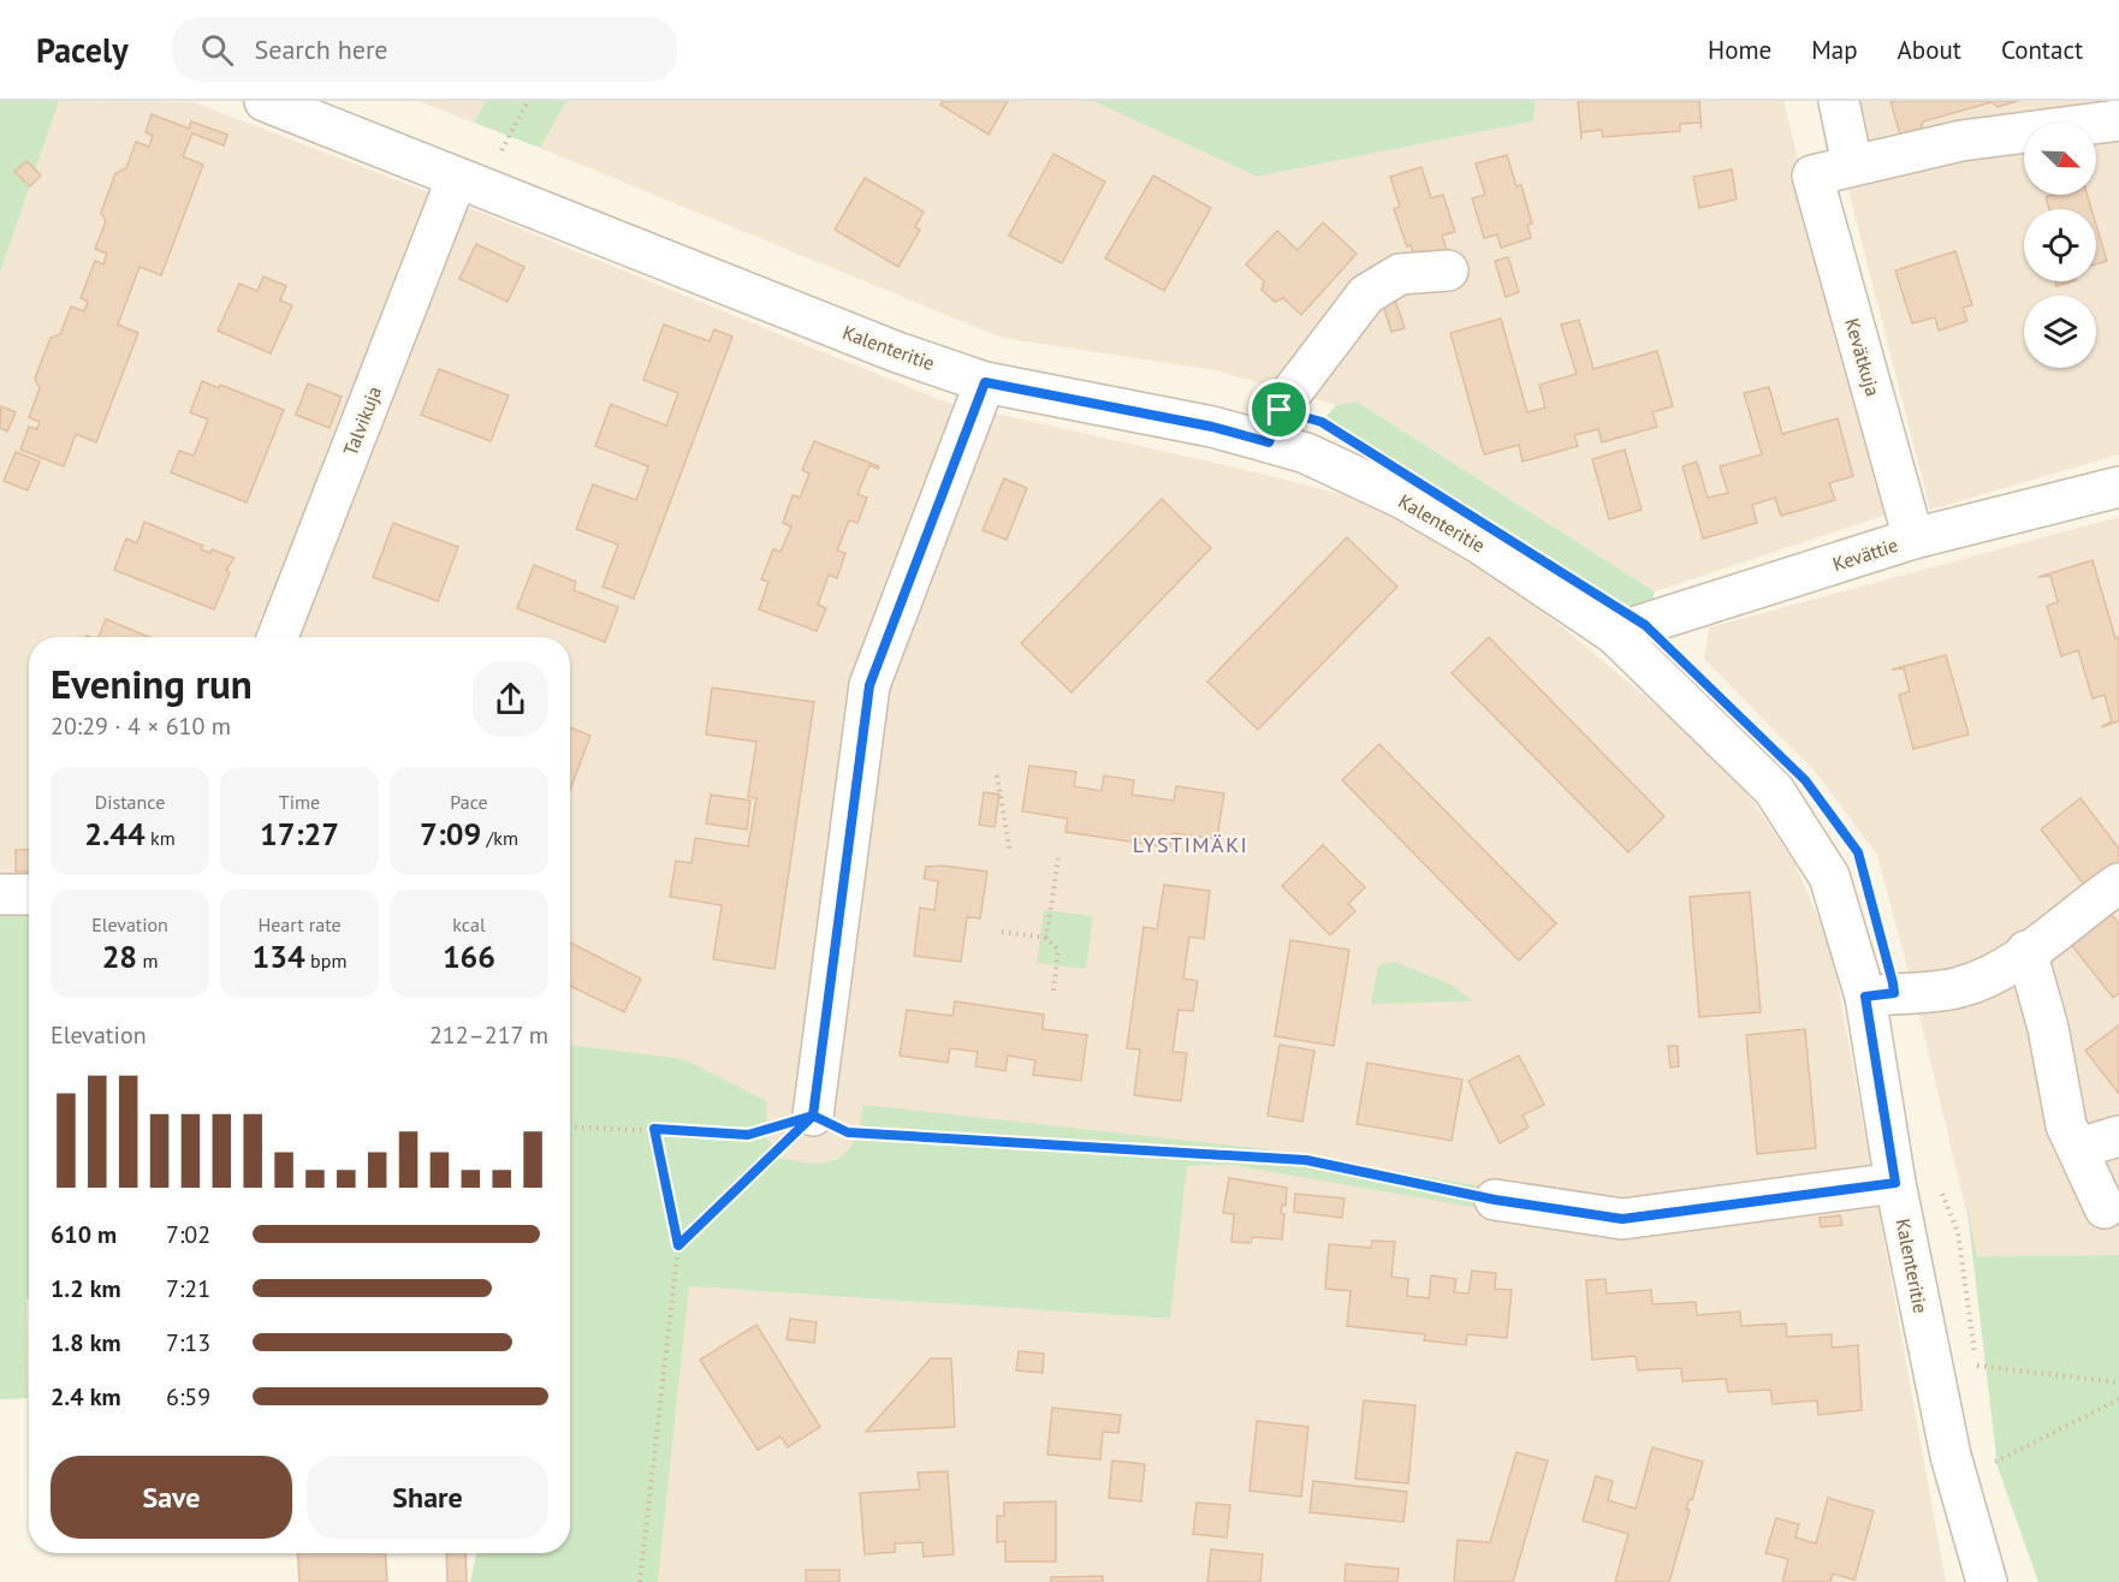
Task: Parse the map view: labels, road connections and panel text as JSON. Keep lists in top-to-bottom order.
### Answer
{
  "streets": {
    "street": [
      "Kalenteritie",
      "Kevätkuja",
      "Talvikuja",
      "Kevättie"
    ]
  },
  "crossings": [
    ["Kalenteritie", "Kevättie"],
    ["Kevätkuja", "Kevättie"]
  ],
  "districts": ["LYSTIMÄKI"],
  "north": "bottom right",
  "page": {
    "header": "Pacely",
    "search": "Search here",
    "nav": [
      "Home",
      "Map",
      "About",
      "Contact"
    ],
    "heading": ["Evening run", "20:29 · 4 × 610 m"],
    "stats": [
      ["Distance", "2.44 km"],
      ["Time", "17:27"],
      ["Pace", "7:09 /km"],
      ["Elevation", "28 m"],
      ["Heart rate", "134 bpm"],
      ["kcal", "166"]
    ],
    "chart": ["Elevation", "212–217 m"],
    "list": [
      {
        "name": "610 m",
        "note": "7:02"
      },
      {
        "name": "1.2 km",
        "note": "7:21"
      },
      {
        "name": "1.8 km",
        "note": "7:13"
      },
      {
        "name": "2.4 km",
        "note": "6:59"
      }
    ],
    "buttons": ["Save", "Share"]
  }
}
